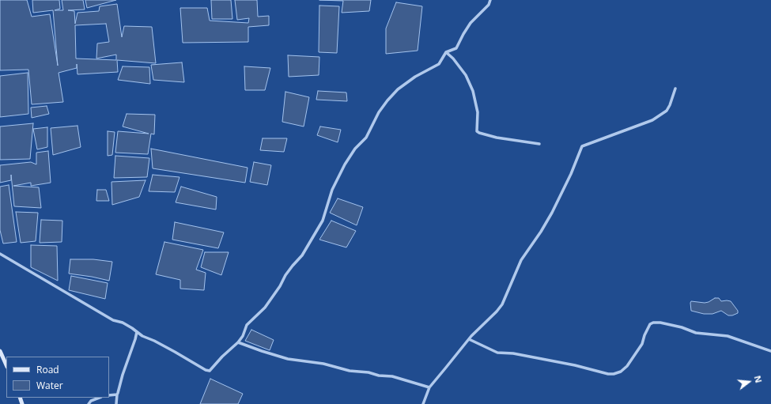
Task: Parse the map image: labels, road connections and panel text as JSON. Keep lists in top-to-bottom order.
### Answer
{
  "legend": ["Road", "Water"],
  "north": "right"
}
